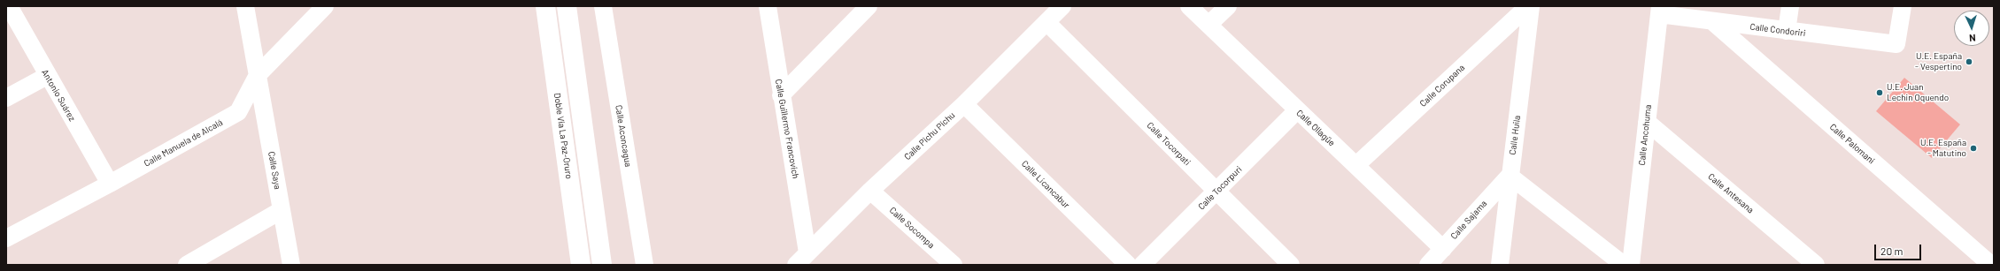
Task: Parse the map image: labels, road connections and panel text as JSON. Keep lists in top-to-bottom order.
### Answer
{
  "streets": {
    "highway": ["Doble Vía La Paz-Oruro"],
    "street": [
      "Calle Condoriri",
      "Calle Corupana",
      "Antonio Suárez",
      "Calle Ollagüe",
      "Calle Guillermo Francovich",
      "Calle Huila",
      "Calle Ancohuma",
      "Calle Aconcagua",
      "Calle Pichu Pichu",
      "Calle Manuela de Alcalá",
      "Calle Tocorpati",
      "Calle Palomani",
      "Calle Saya",
      "Calle Licancabur",
      "Calle Tocorpuri",
      "Calle Antesana",
      "Calle Sajama",
      "Calle Socompa"
    ]
  },
  "crossings": [
    ["Calle Condoriri", "Calle Ancohuma"],
    ["Calle Condoriri", "Calle Palomani"],
    ["Calle Corupana", "Calle Ollagüe"],
    ["Calle Corupana", "Calle Huila"],
    ["Antonio Suárez", "Calle Manuela de Alcalá"],
    ["Calle Ollagüe", "Calle Tocorpuri"],
    ["Calle Ollagüe", "Calle Sajama"],
    ["Calle Guillermo Francovich", "Calle Pichu Pichu"],
    ["Calle Huila", "Calle Sajama"],
    ["Calle Ancohuma", "Calle Antesana"],
    ["Calle Pichu Pichu", "Calle Tocorpati"],
    ["Calle Pichu Pichu", "Calle Licancabur"],
    ["Calle Pichu Pichu", "Calle Socompa"],
    ["Calle Manuela de Alcalá", "Calle Saya"],
    ["Calle Tocorpati", "Calle Tocorpuri"]
  ],
  "places": ["U.E. España - Vespertino", "U.E. Juan Lechin Oquendo", "U.E. España - Matutino"],
  "scale_bar": "20 m",
  "north": "bottom"
}
